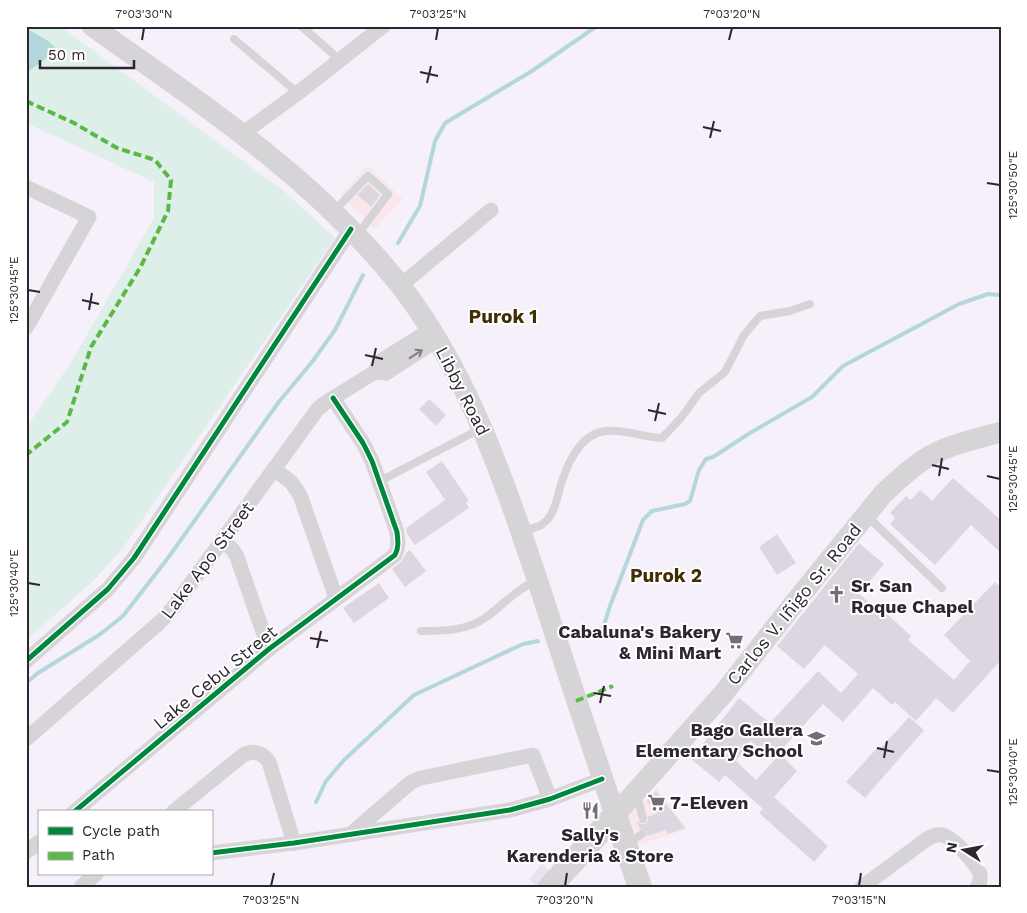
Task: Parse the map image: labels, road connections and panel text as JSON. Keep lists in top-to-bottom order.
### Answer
{
  "streets": {
    "main road": ["Libby Road", "Carlos V. Iñigo Sr. Road"],
    "street": ["Lake Apo Street", "Lake Cebu Street"]
  },
  "crossings": [
    ["Libby Road", "Lake Apo Street"],
    ["Libby Road", "Carlos V. Iñigo Sr. Road"]
  ],
  "districts": ["Purok 1", "Purok 2"],
  "places": {
    "church": ["Sr. San Roque Chapel"],
    "supermarket": ["Cabaluna's Bakery & Mini Mart", "7-Eleven"],
    "school or university": ["Bago Gallera Elementary School"],
    "restaurant": ["Sally's Karenderia & Store"]
  },
  "legend": ["Cycle path", "Path"],
  "scale_bar": "50 m",
  "north": "left",
  "coordinates": [
    "7°03'30\"N",
    "7°03'25\"N",
    "7°03'20\"N",
    "125°30'50\"E",
    "125°30'45\"E",
    "125°30'40\"E",
    "7°03'15\"N"
  ]
}
